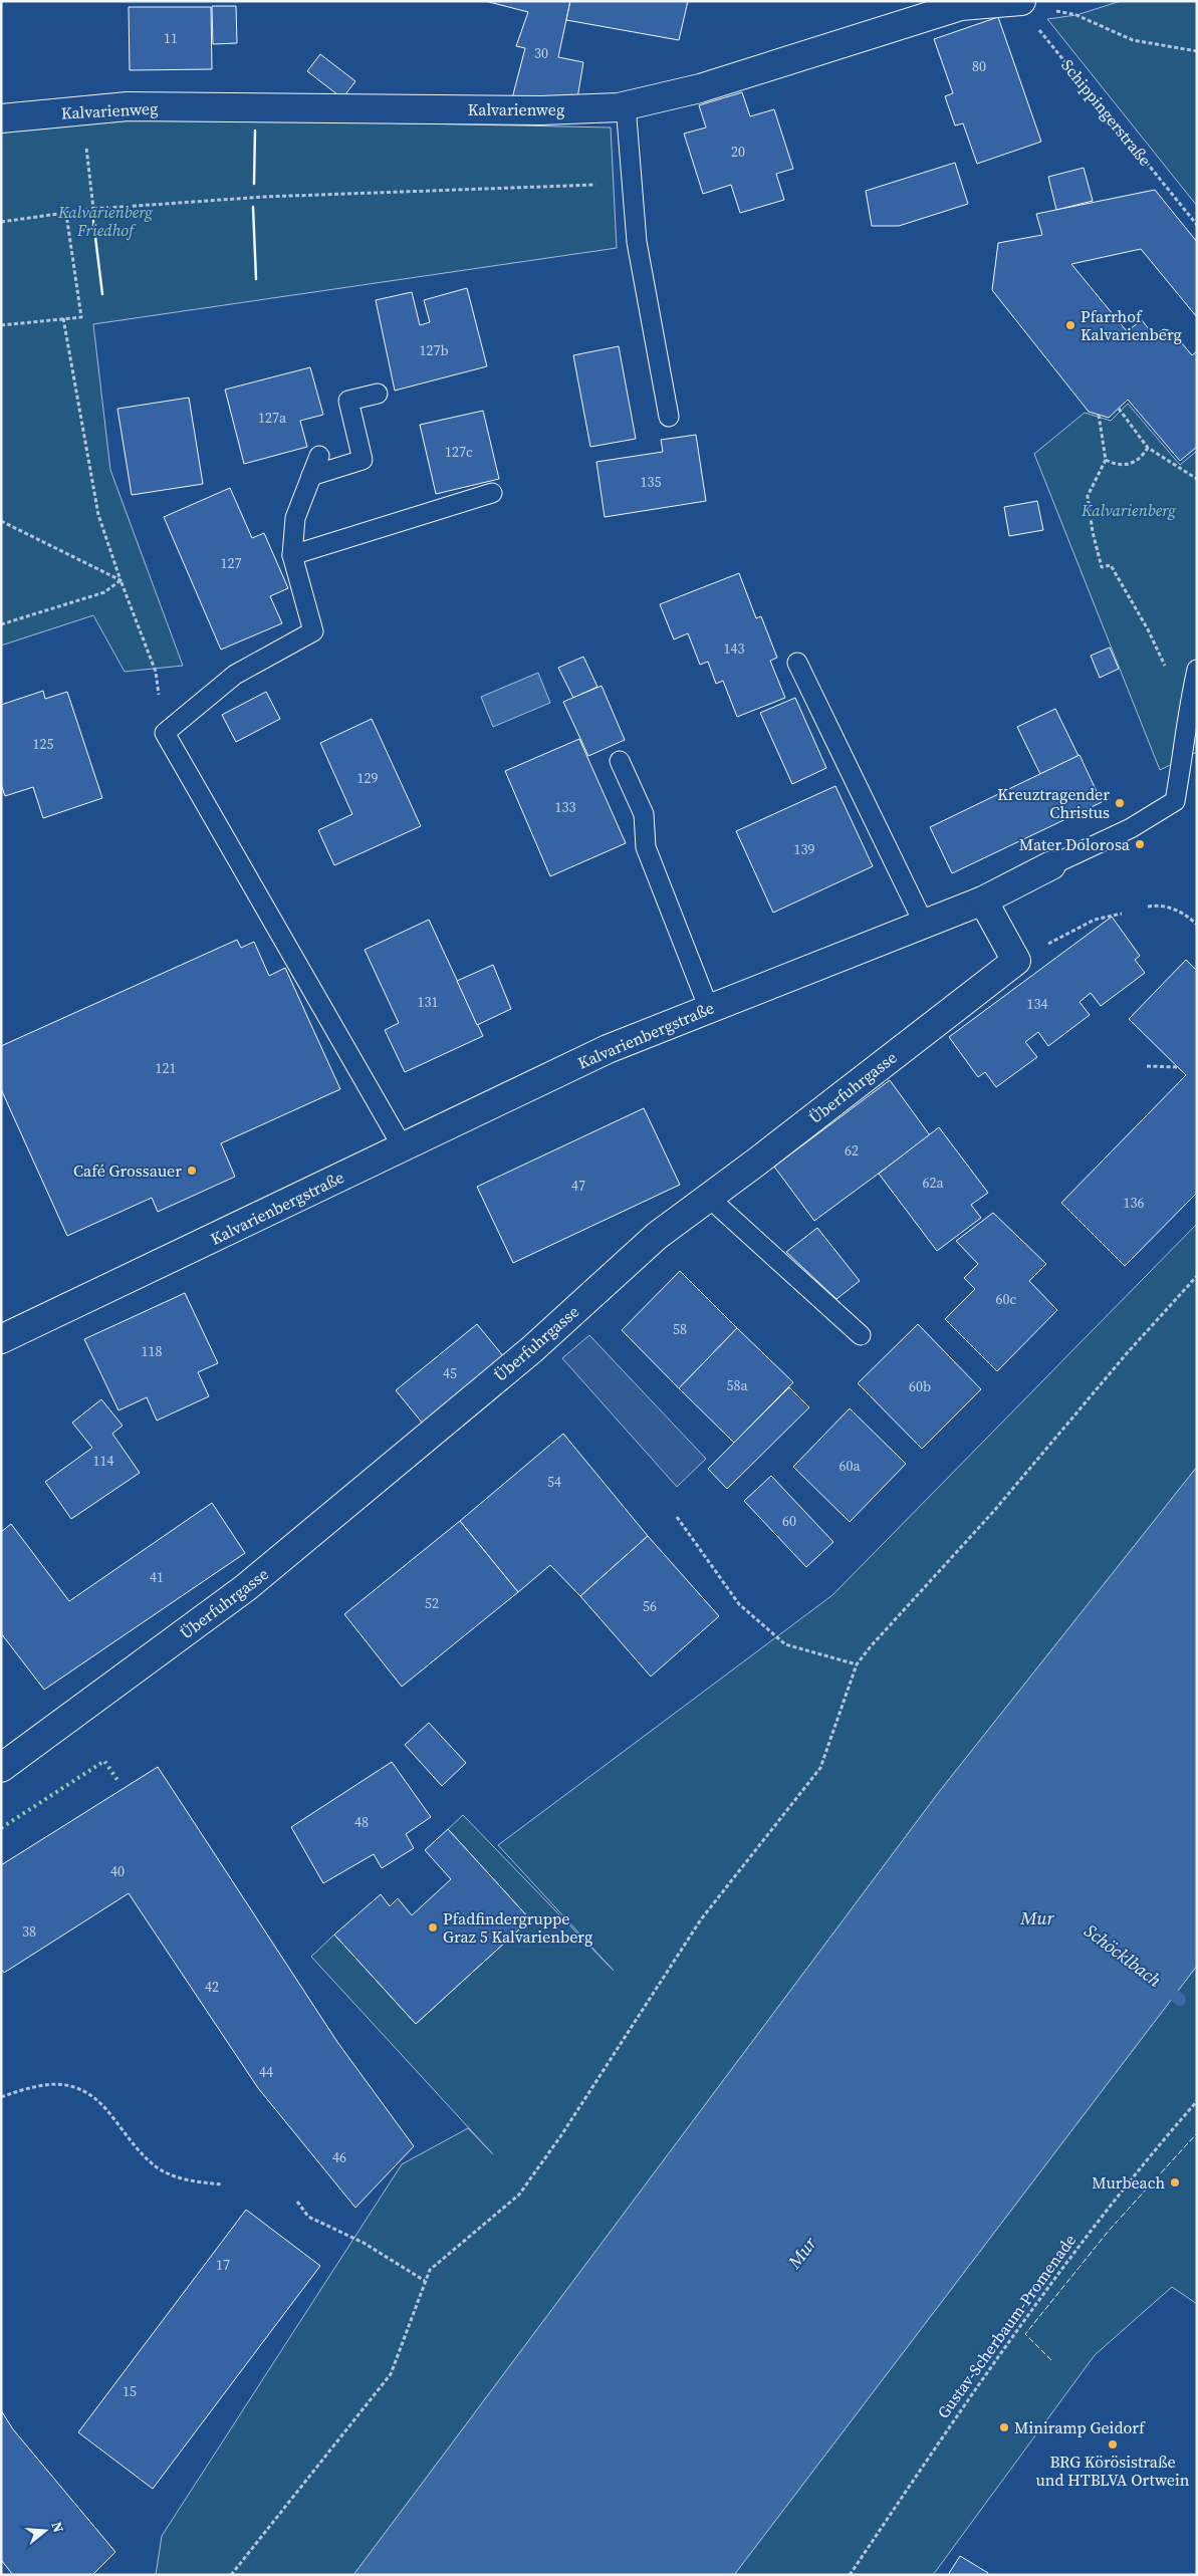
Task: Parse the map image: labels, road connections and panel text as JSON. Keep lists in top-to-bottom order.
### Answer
{
  "streets": {
    "street": ["Kalvarienweg", "Kalvarienbergstraße", "Überfuhrgasse"],
    "path": ["Schippingerstraße", "Gustav-Scherbaum-Promenade"]
  },
  "crossings": [
    ["Kalvarienweg", "Schippingerstraße"]
  ],
  "water": ["Mur", "Schöcklbach"],
  "parks": ["Kalvarienberg Friedhof", "Kalvarienberg"],
  "places": [
    "Pfarrhof Kalvarienberg",
    "Kreuztragender Christus",
    "Mater Dolorosa",
    "Café Grossauer",
    "Pfadfindergruppe Graz 5 Kalvarienberg",
    "Murbeach",
    "Miniramp Geidorf",
    "BRG Körösistraße und HTBLVA Ortwein"
  ],
  "house_numbers": [
    "11",
    "30",
    "80",
    "20",
    "127b",
    "127a",
    "127c",
    "135",
    "127",
    "143",
    "125",
    "129",
    "133",
    "139",
    "131",
    "134",
    "121",
    "62",
    "62a",
    "47",
    "136",
    "60c",
    "58",
    "118",
    "45",
    "58a",
    "60b",
    "114",
    "60a",
    "54",
    "60",
    "41",
    "52",
    "56",
    "48",
    "40",
    "38",
    "42",
    "44",
    "46",
    "17",
    "15"
  ],
  "north": "right"
}
